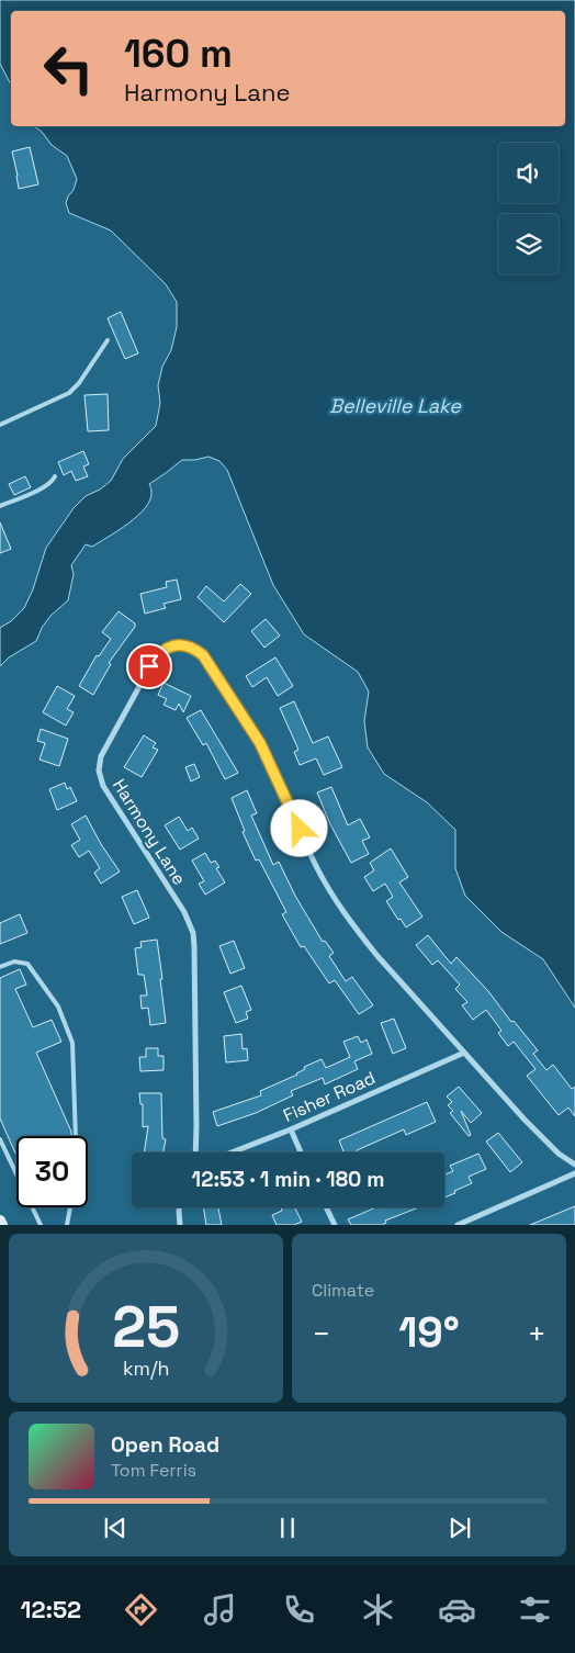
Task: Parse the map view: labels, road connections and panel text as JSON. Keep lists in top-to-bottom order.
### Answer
{
  "streets": {
    "street": ["Harmony Lane", "Fisher Road"]
  },
  "crossings": [
    ["Harmony Lane", "Fisher Road"]
  ],
  "water": ["Belleville Lake"],
  "page": {
    "turn": ["160 m", "Harmony Lane"],
    "limit": "30",
    "trip": "12:53 · 1 min · 180 m",
    "tile": "Climate",
    "heat": ["−", "19°", "+"],
    "song": ["Open Road", "Tom Ferris"],
    "tabs": "12:52",
    "gauge": ["25", "km/h"]
  }
}
